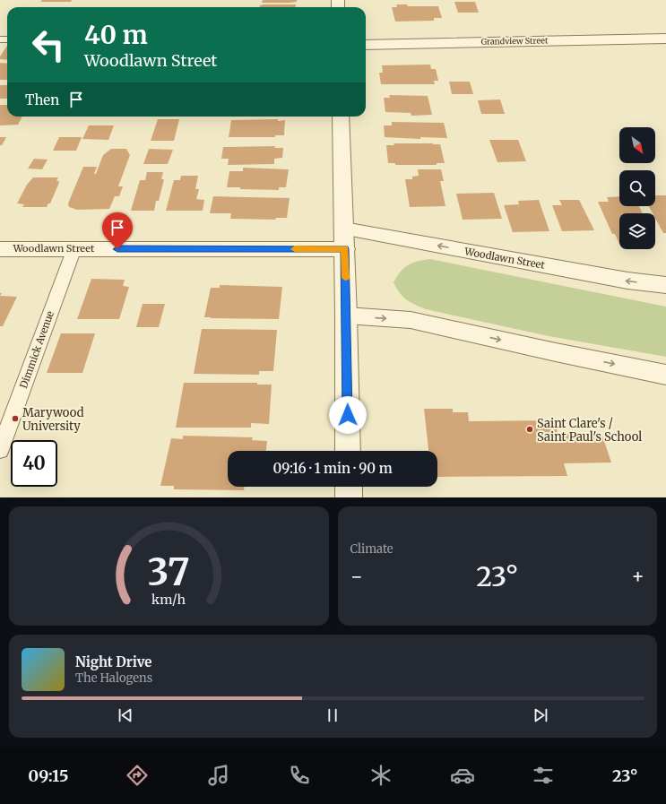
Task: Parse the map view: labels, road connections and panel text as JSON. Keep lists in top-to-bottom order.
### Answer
{
  "streets": {
    "street": ["Grandview Street", "Woodlawn Street"],
    "lane": ["Dimmick Avenue"]
  },
  "crossings": [
    ["Woodlawn Street", "Dimmick Avenue"]
  ],
  "places": ["Marywood University", "Saint Clare's / Saint Paul's School"],
  "north": "bottom right",
  "page": {
    "turn": ["40 m", "Woodlawn Street"],
    "then": "Then",
    "limit": "40",
    "trip": "09:16 · 1 min · 90 m",
    "tile": "Climate",
    "heat": ["−", "23°", "+"],
    "song": ["Night Drive", "The Halogens"],
    "tabs": ["09:15", "23°"],
    "gauge": ["37", "km/h"]
  }
}
